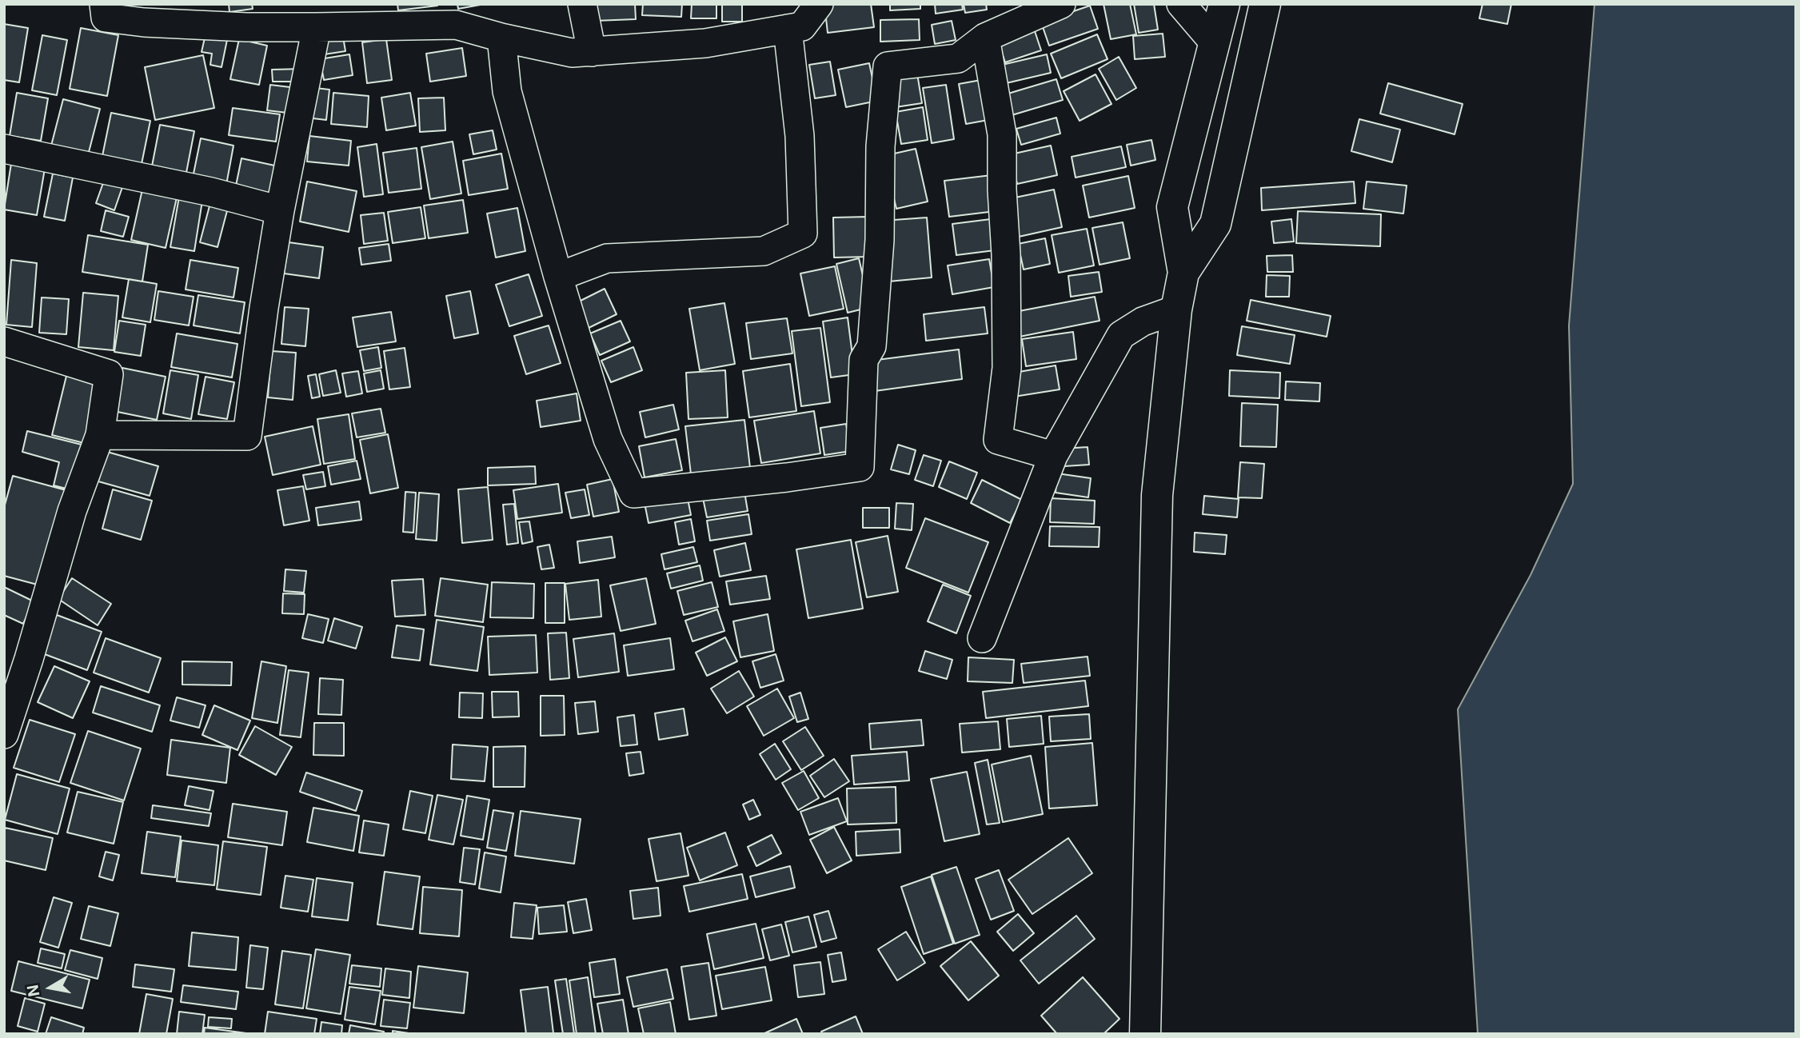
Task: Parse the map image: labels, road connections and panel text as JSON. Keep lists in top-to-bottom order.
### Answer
{
  "north": "left"
}
